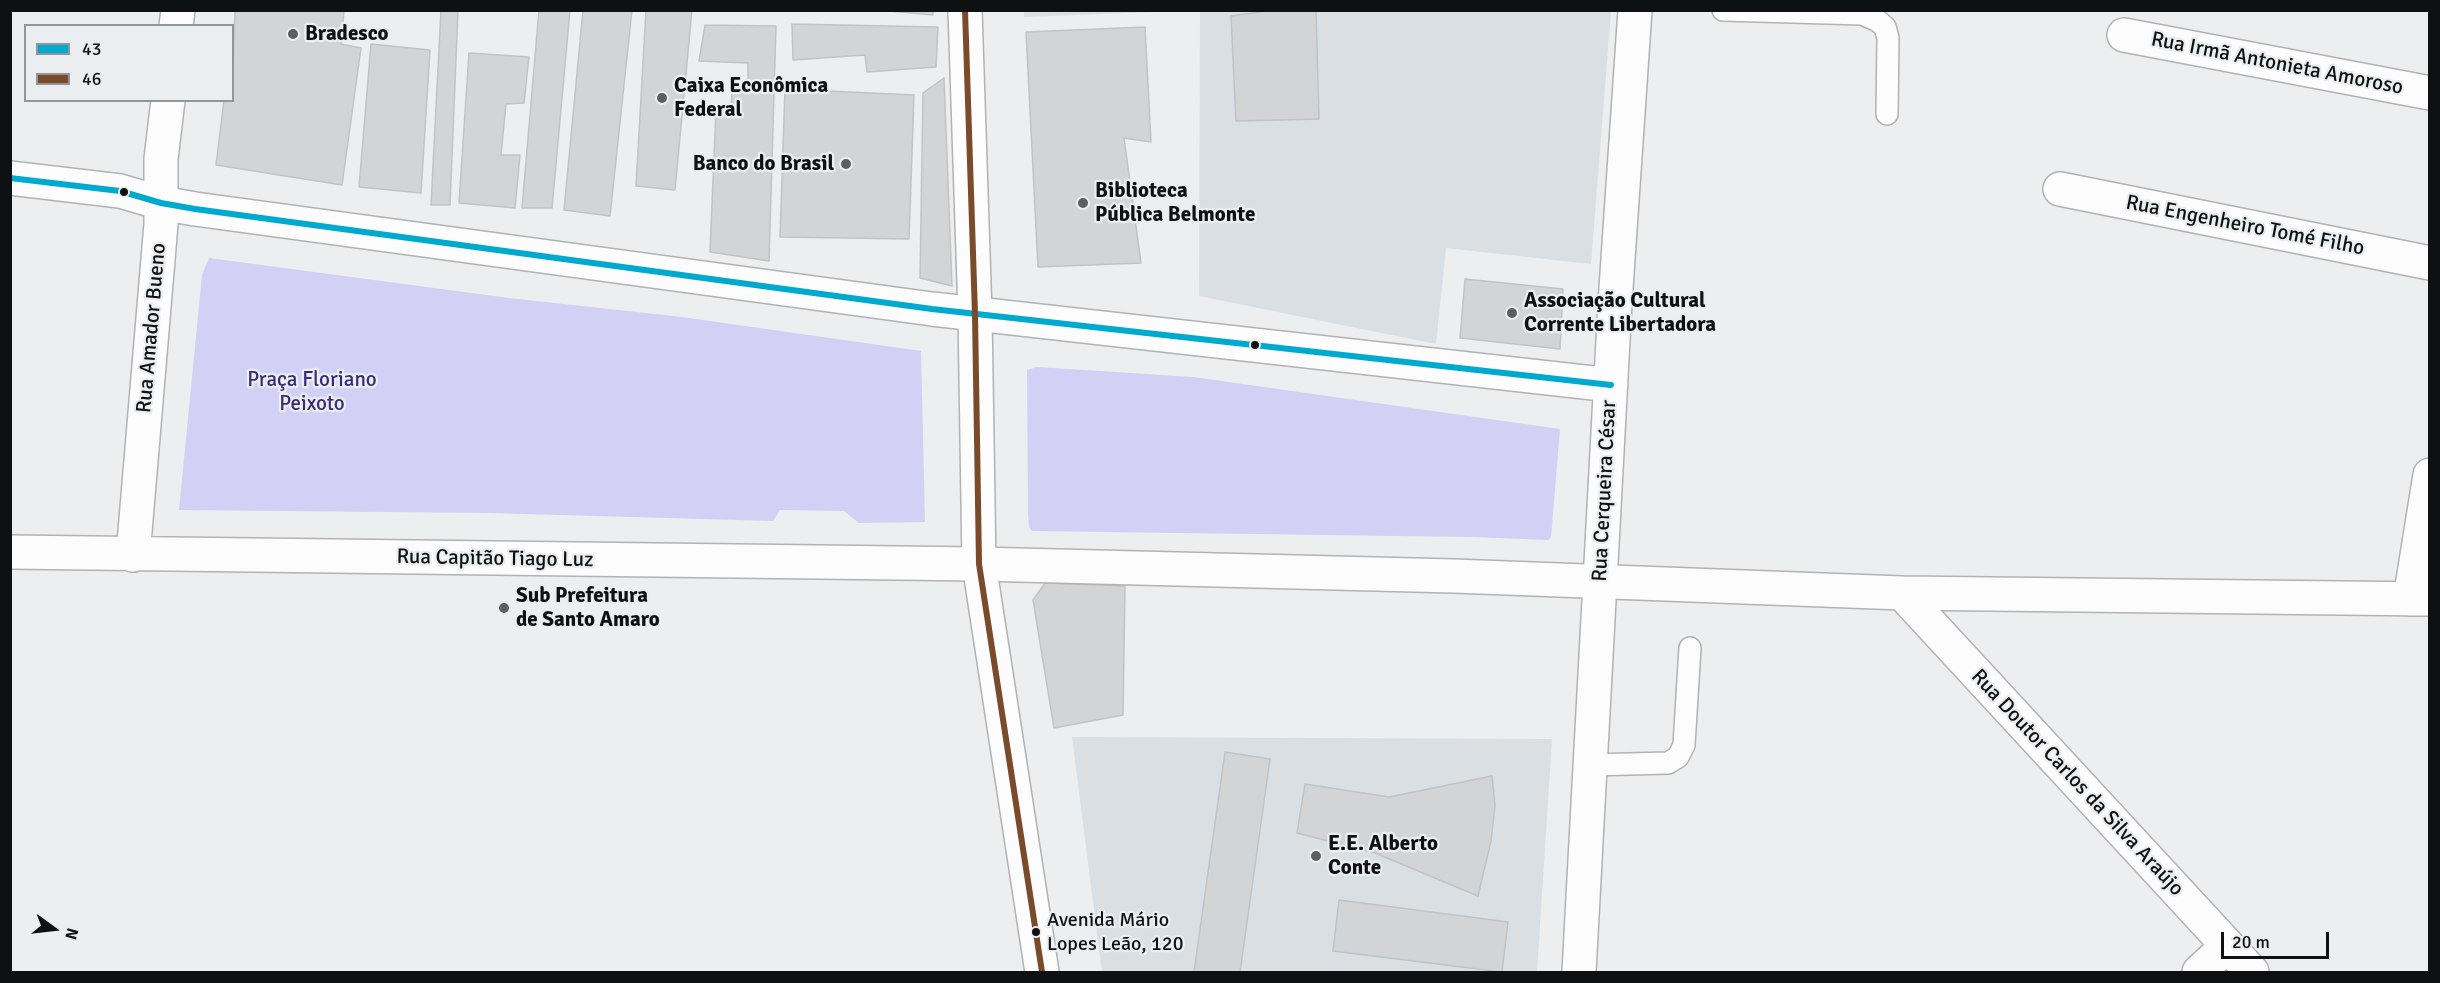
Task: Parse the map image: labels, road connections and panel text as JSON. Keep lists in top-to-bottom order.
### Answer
{
  "streets": {
    "street": [
      "Rua Irmã Antonieta Amoroso",
      "Rua Engenheiro Tomé Filho",
      "Rua Amador Bueno",
      "Rua Cerqueira César",
      "Rua Capitão Tiago Luz",
      "Rua Doutor Carlos da Silva Araújo"
    ]
  },
  "crossings": [
    ["Rua Amador Bueno", "Rua Capitão Tiago Luz"],
    ["Rua Cerqueira César", "Rua Capitão Tiago Luz"],
    ["Rua Capitão Tiago Luz", "Rua Doutor Carlos da Silva Araújo"]
  ],
  "parks": ["Praça Floriano Peixoto"],
  "places": [
    "Bradesco",
    "Caixa Econômica Federal",
    "Banco do Brasil",
    "Biblioteca Pública Belmonte",
    "Associação Cultural Corrente Libertadora",
    "Sub Prefeitura de Santo Amaro",
    "E.E. Alberto Conte",
    "Avenida Mário Lopes Leão, 120"
  ],
  "lines": ["transit line 46", "transit line 43"],
  "legend": ["43", "46"],
  "scale_bar": "20 m",
  "north": "right"
}
